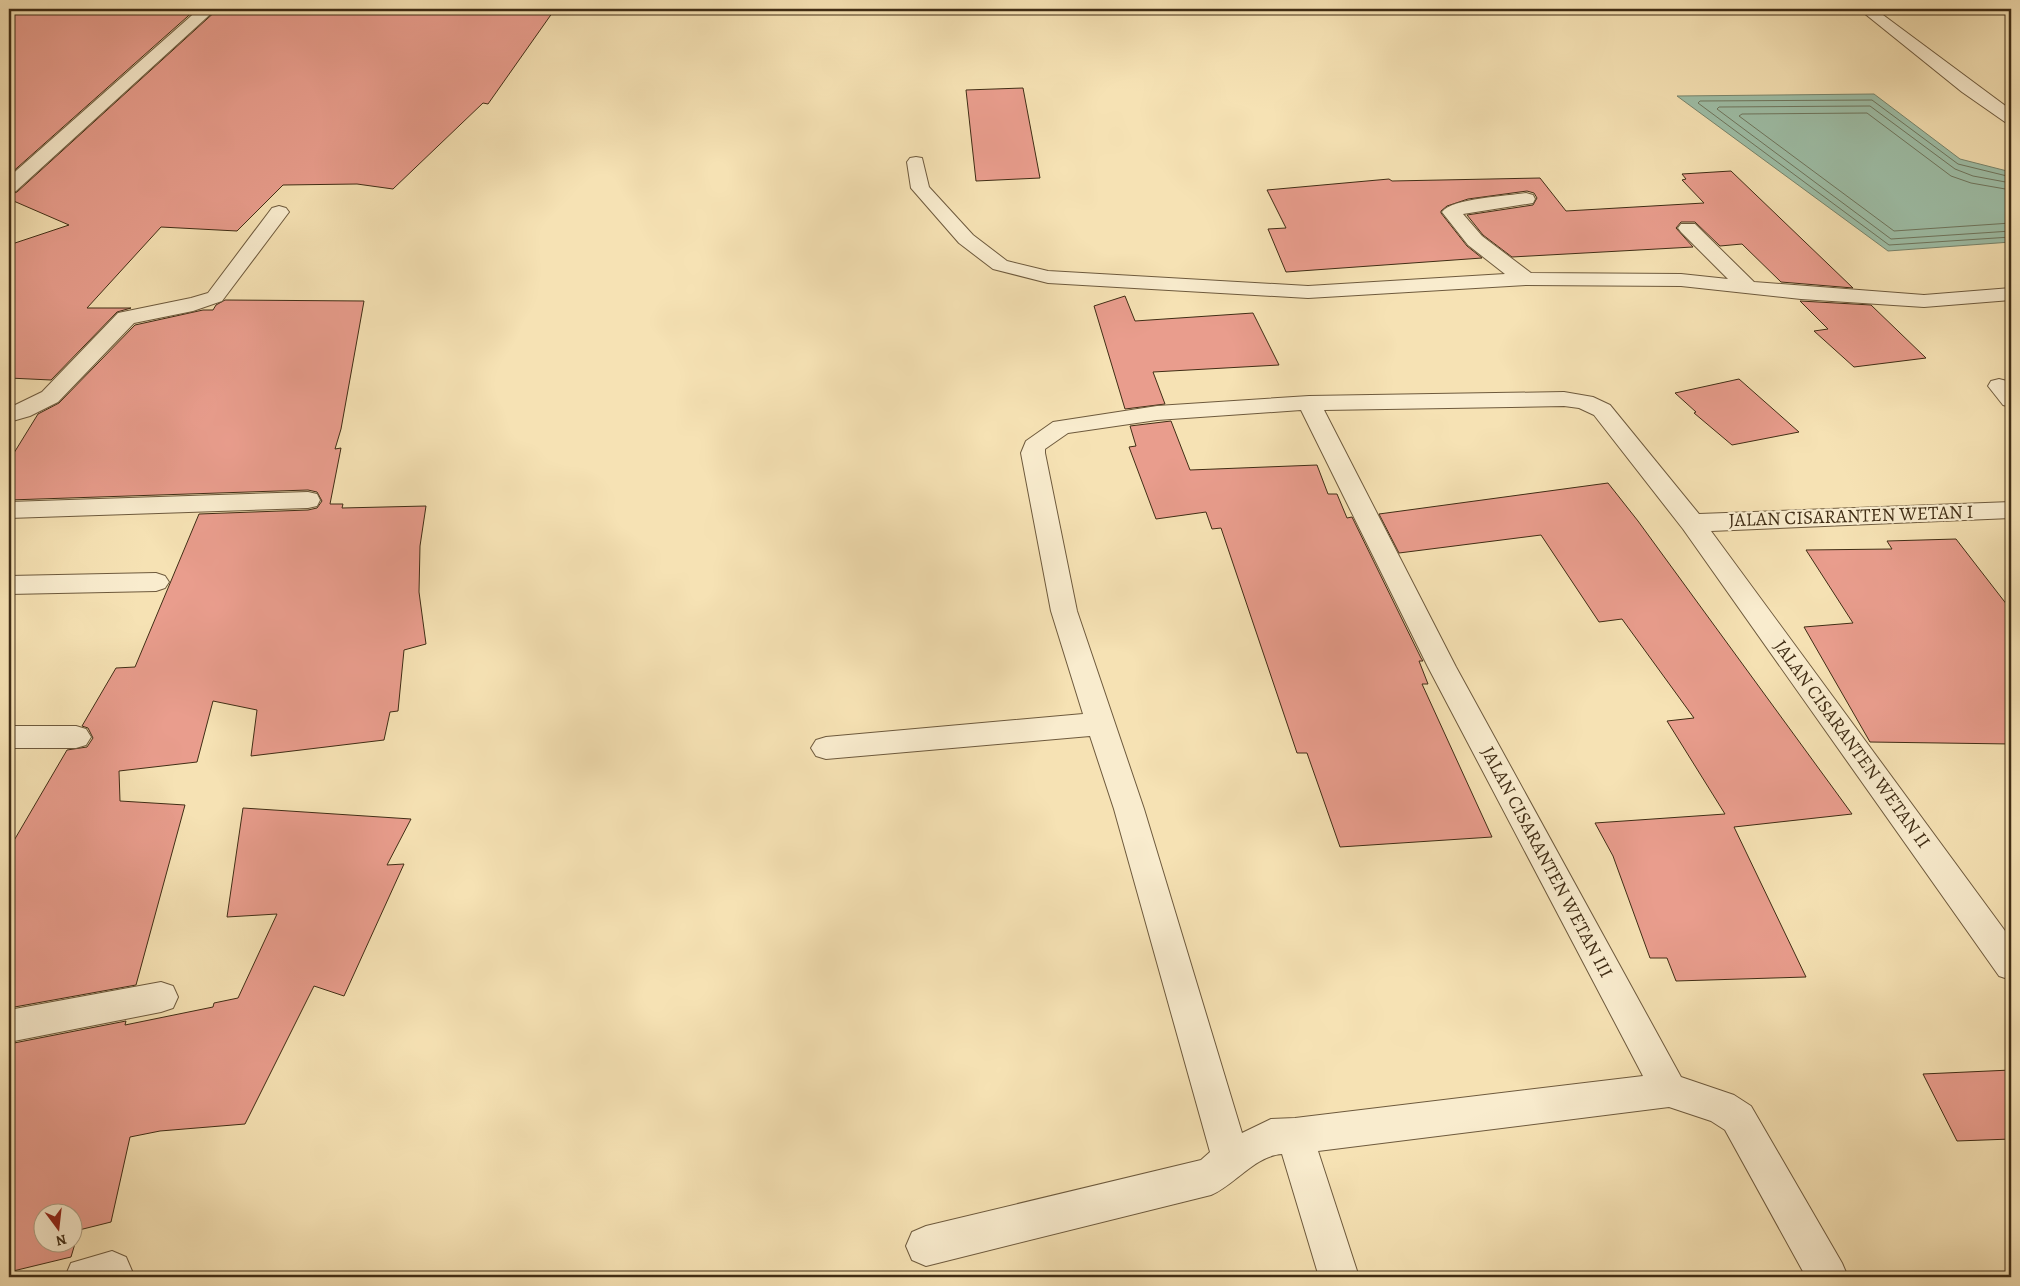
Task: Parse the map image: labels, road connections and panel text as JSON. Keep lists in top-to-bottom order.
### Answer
{
  "streets": {
    "street": ["JALAN CISARANTEN WETAN I", "JALAN CISARANTEN WETAN II", "JALAN CISARANTEN WETAN III"]
  },
  "crossings": [
    ["JALAN CISARANTEN WETAN I", "JALAN CISARANTEN WETAN II"],
    ["JALAN CISARANTEN WETAN II", "JALAN CISARANTEN WETAN III"]
  ],
  "north": "bottom"
}
